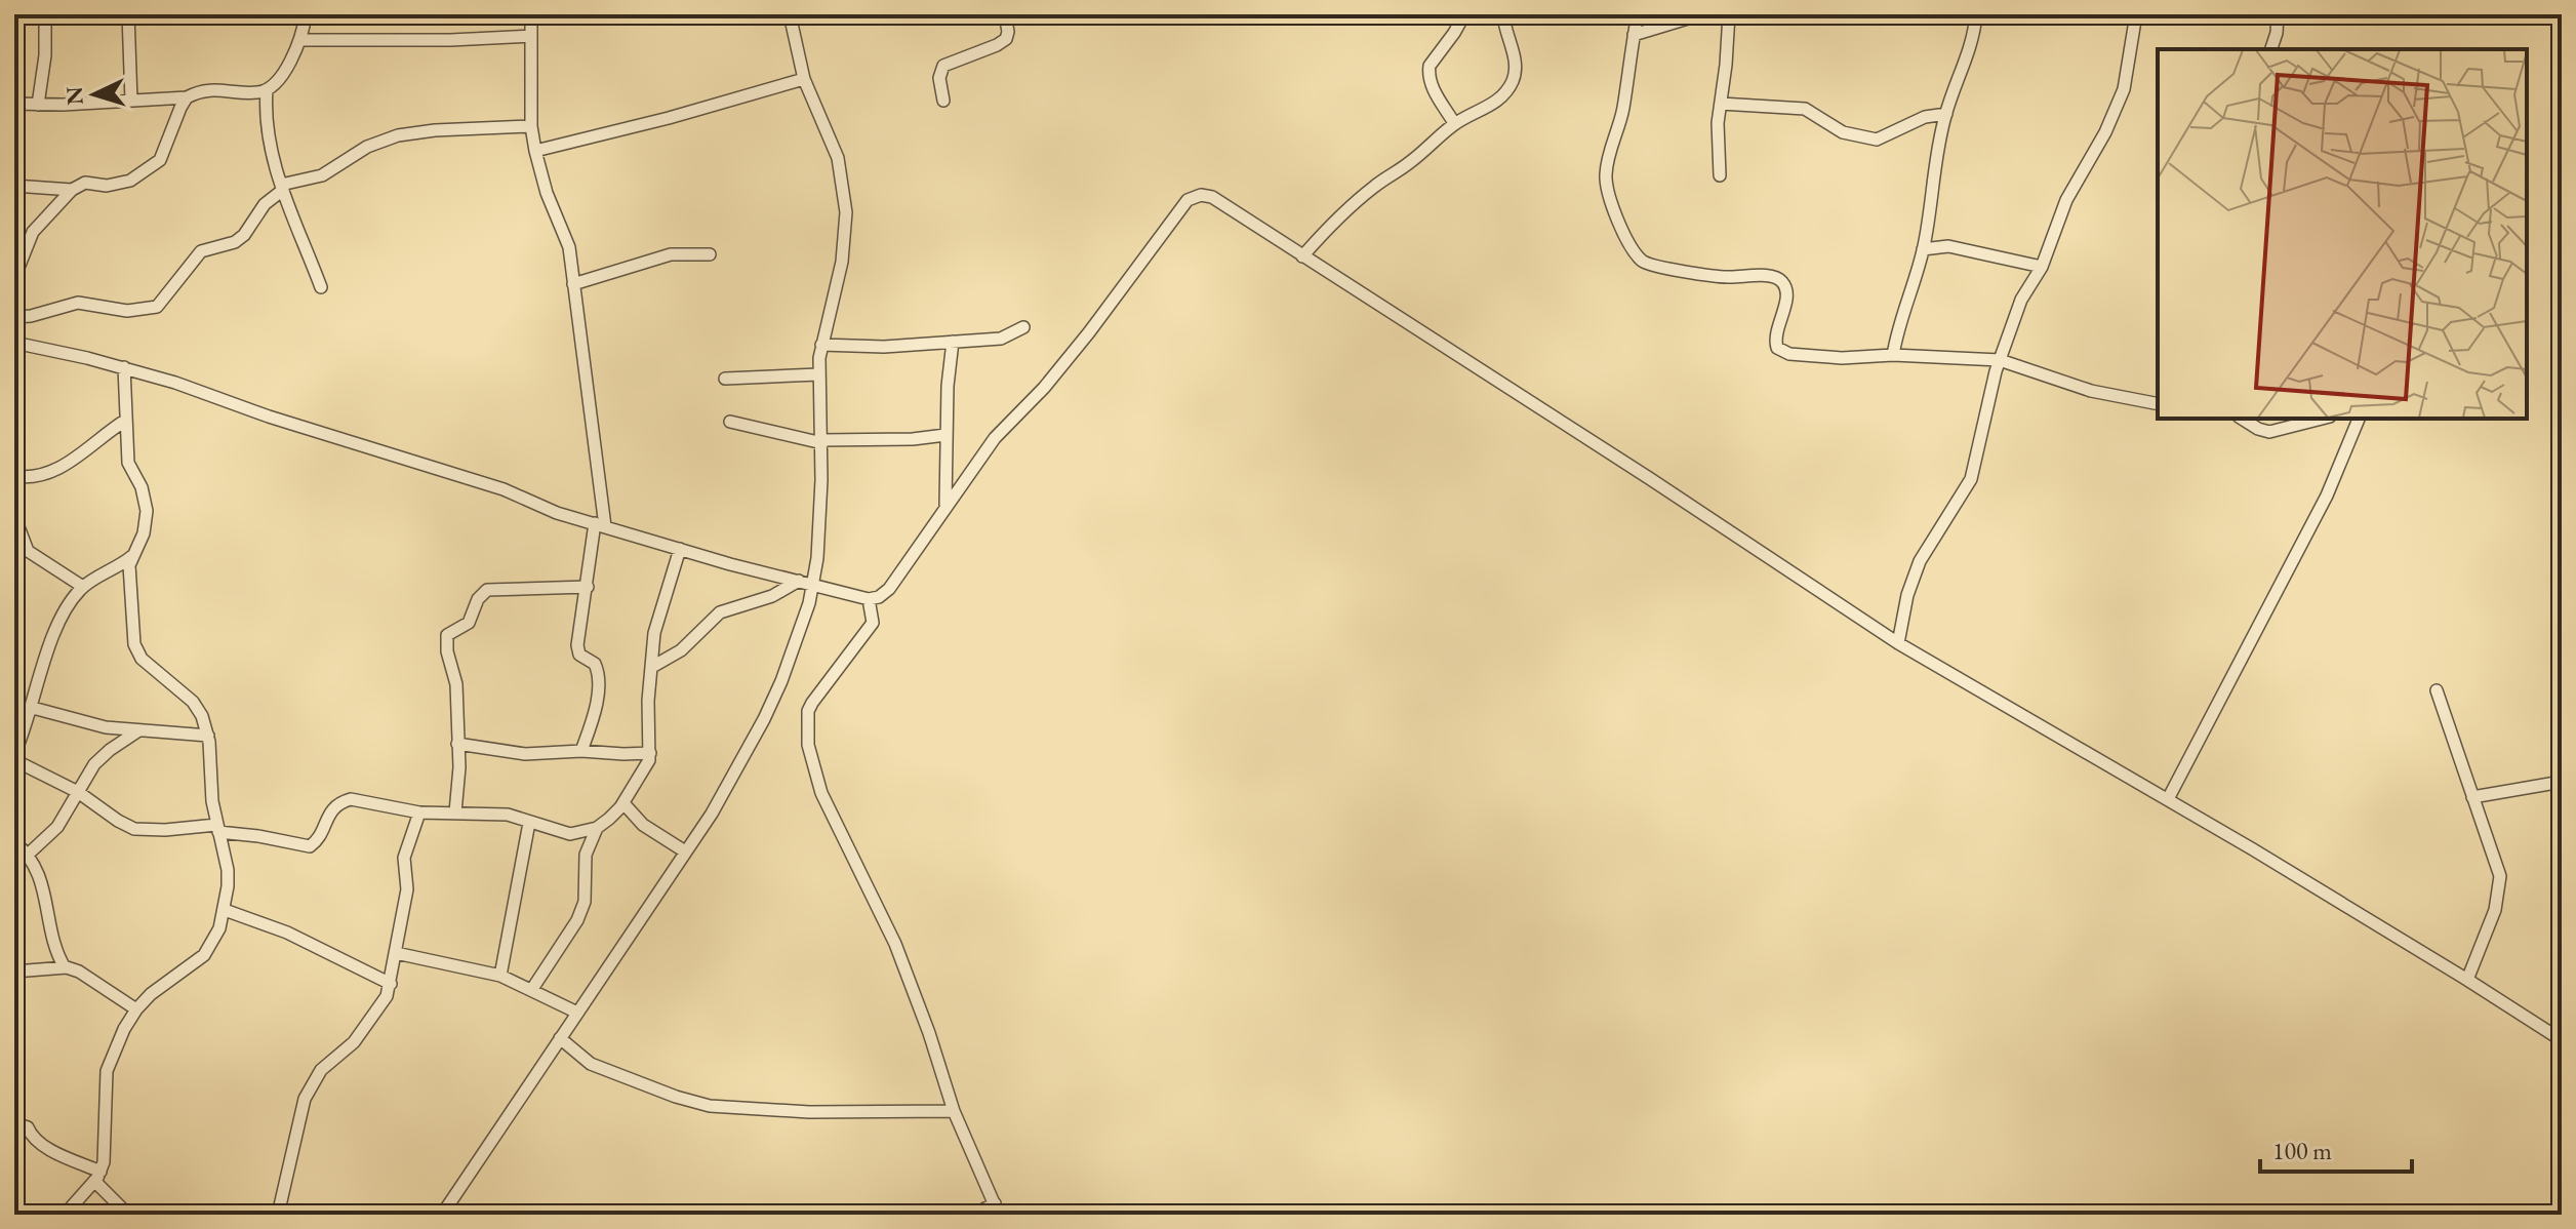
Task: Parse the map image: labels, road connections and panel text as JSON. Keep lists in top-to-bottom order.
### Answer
{
  "scale_bar": "100 m",
  "north": "left"
}
